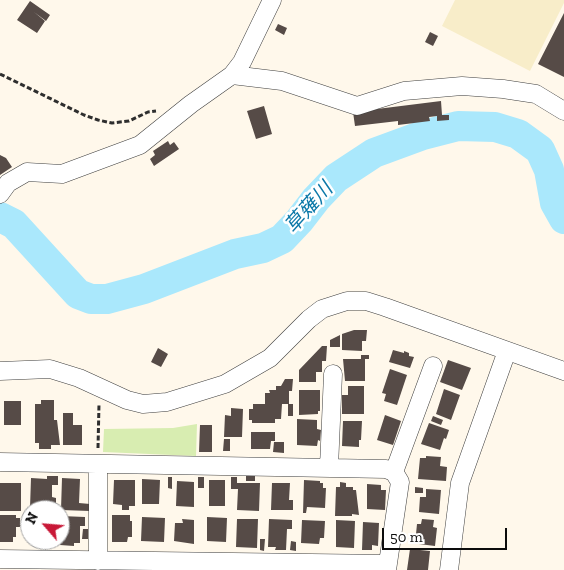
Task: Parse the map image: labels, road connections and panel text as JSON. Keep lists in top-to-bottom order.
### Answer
{
  "water": ["草薙川"],
  "scale_bar": "50 m",
  "north": "top left"
}
